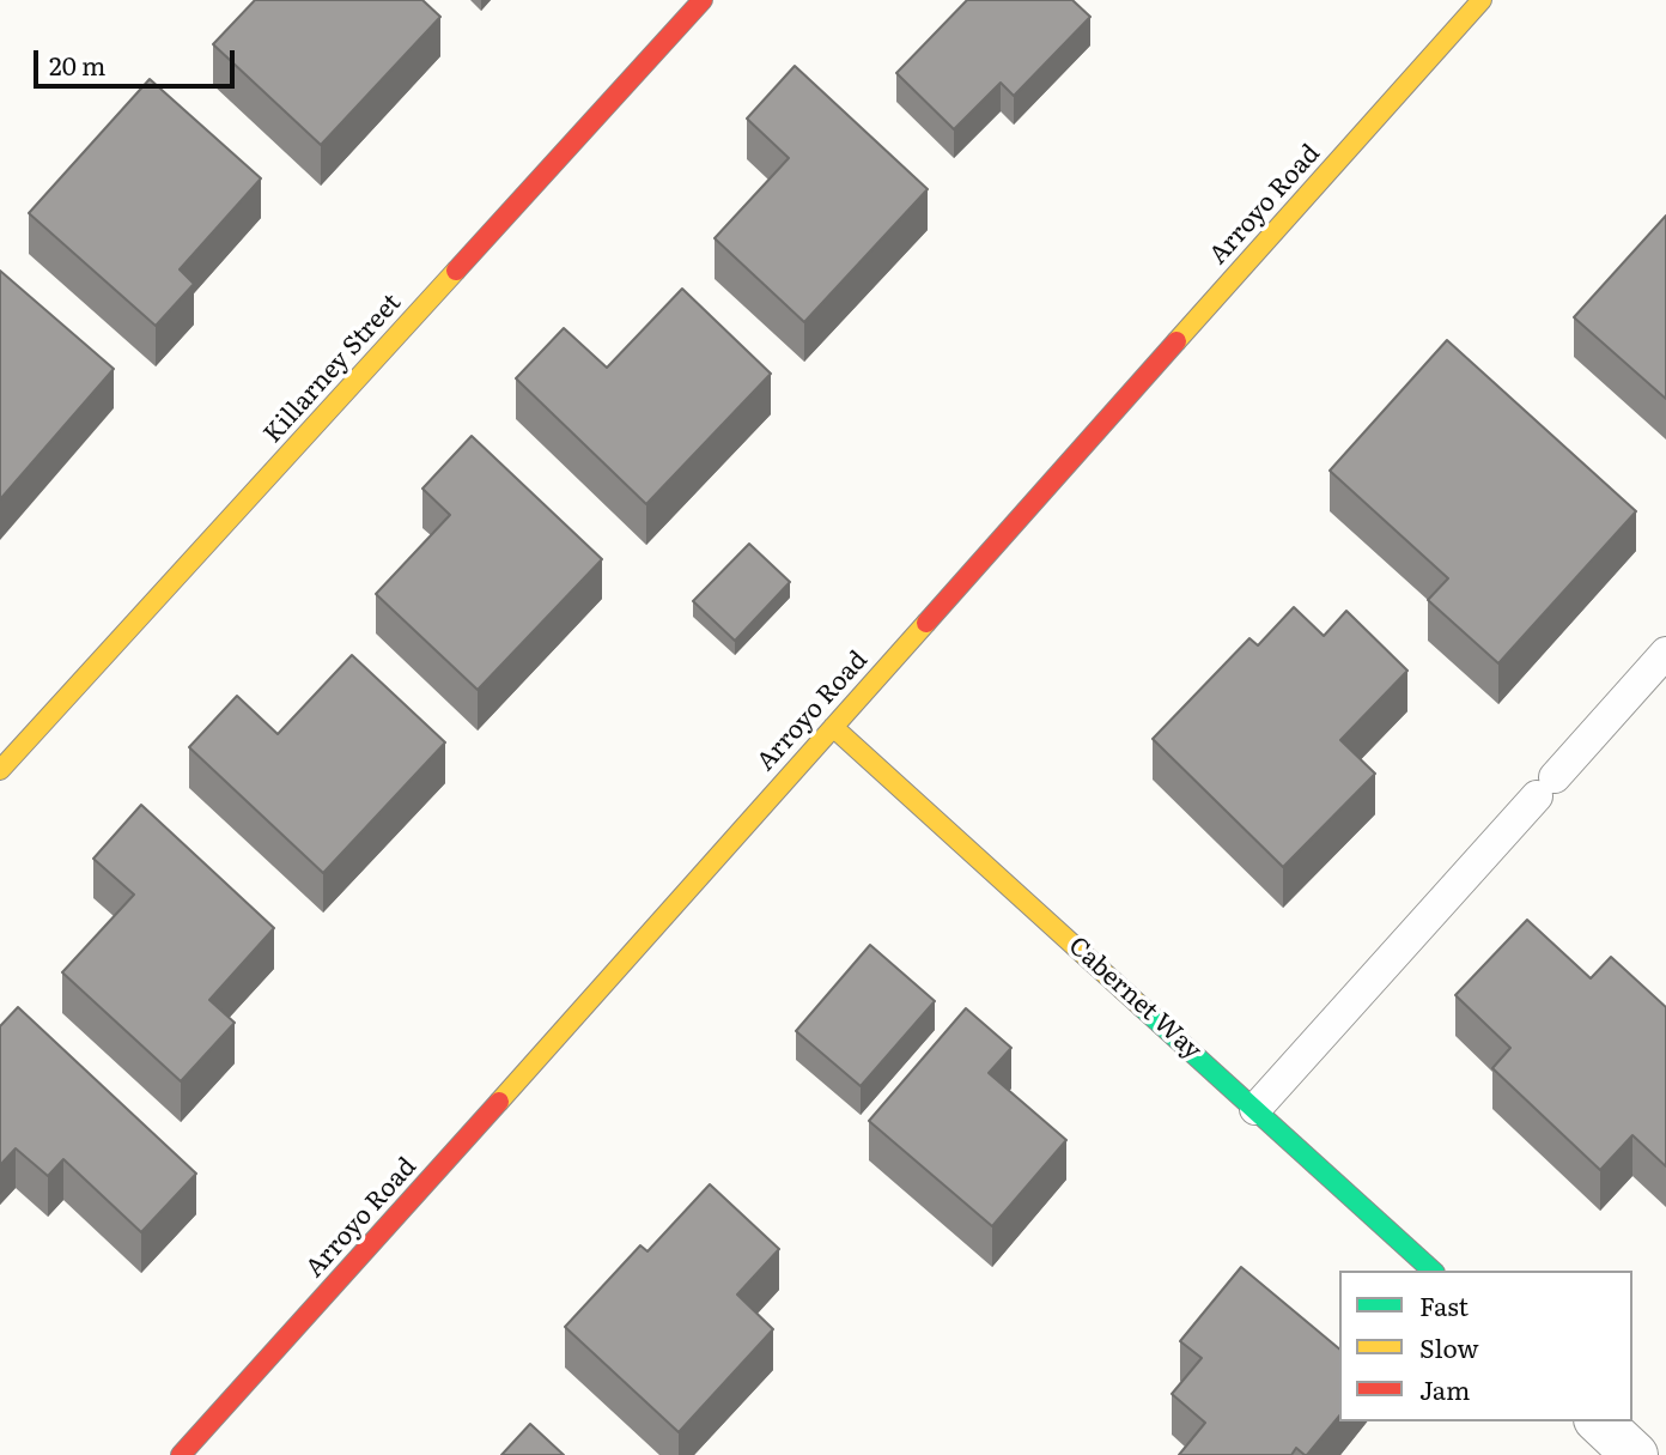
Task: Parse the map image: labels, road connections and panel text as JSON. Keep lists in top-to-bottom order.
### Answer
{
  "streets": {
    "street": ["Arroyo Road", "Killarney Street", "Cabernet Way"]
  },
  "crossings": [
    ["Arroyo Road", "Cabernet Way"]
  ],
  "legend": ["Fast", "Slow", "Jam"],
  "scale_bar": "20 m"
}
